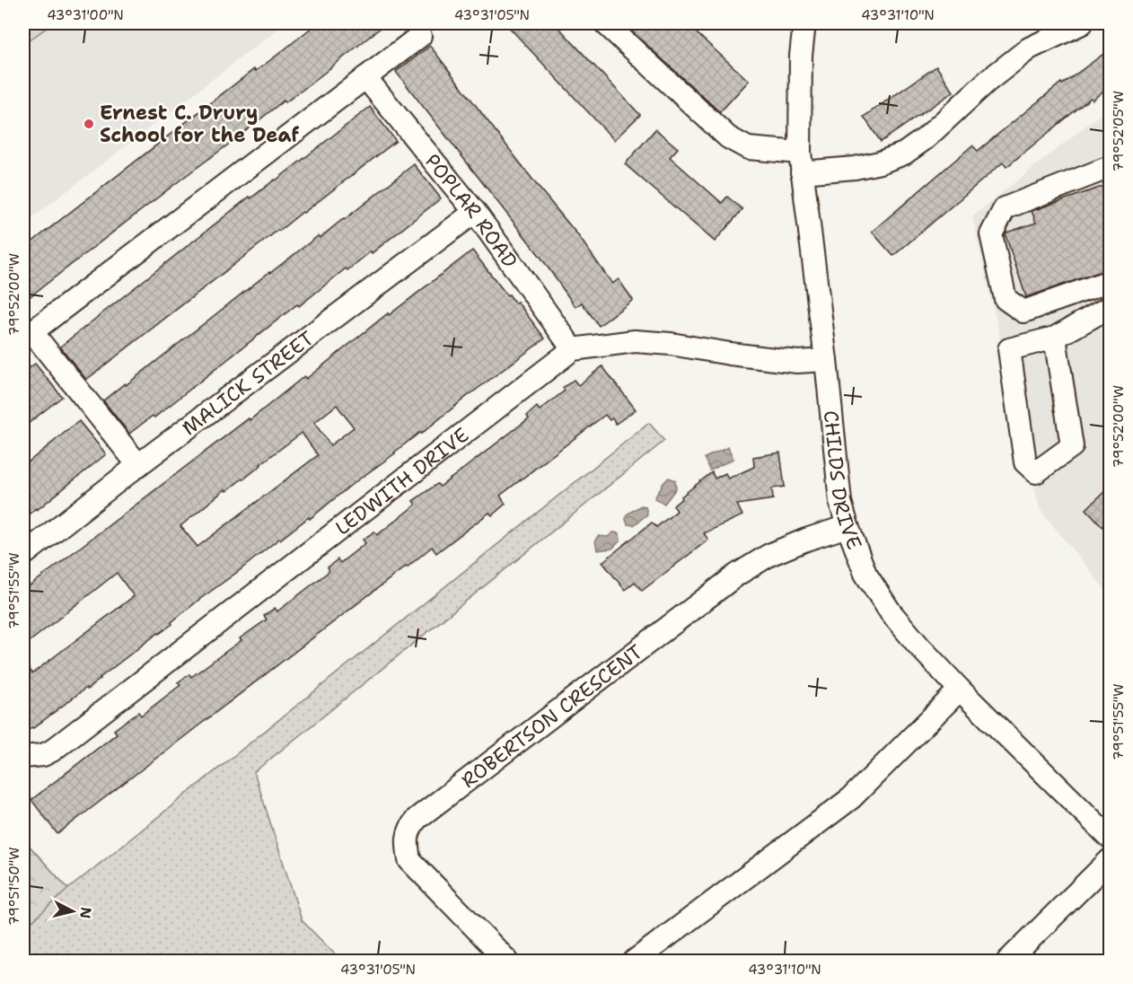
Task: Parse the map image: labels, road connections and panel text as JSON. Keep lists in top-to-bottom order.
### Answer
{
  "streets": {
    "street": [
      "POPLAR ROAD",
      "MALICK STREET",
      "CHILDS DRIVE",
      "LEDWITH DRIVE",
      "ROBERTSON CRESCENT"
    ]
  },
  "crossings": [
    ["POPLAR ROAD", "MALICK STREET"],
    ["POPLAR ROAD", "LEDWITH DRIVE"],
    ["CHILDS DRIVE", "ROBERTSON CRESCENT"]
  ],
  "places": ["Ernest C. Drury School for the Deaf"],
  "north": "right",
  "coordinates": [
    "43°31'00\"N",
    "43°31'05\"N",
    "43°31'10\"N",
    "79°52'05\"W",
    "79°52'00\"W",
    "79°51'55\"W",
    "79°51'50\"W"
  ]
}
